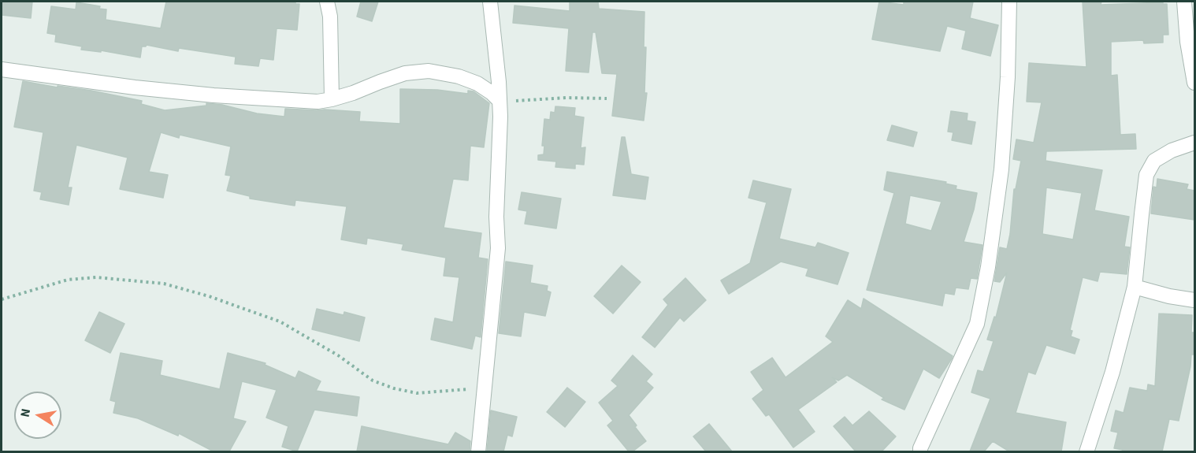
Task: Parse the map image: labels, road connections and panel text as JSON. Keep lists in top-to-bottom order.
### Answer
{
  "north": "left"
}
